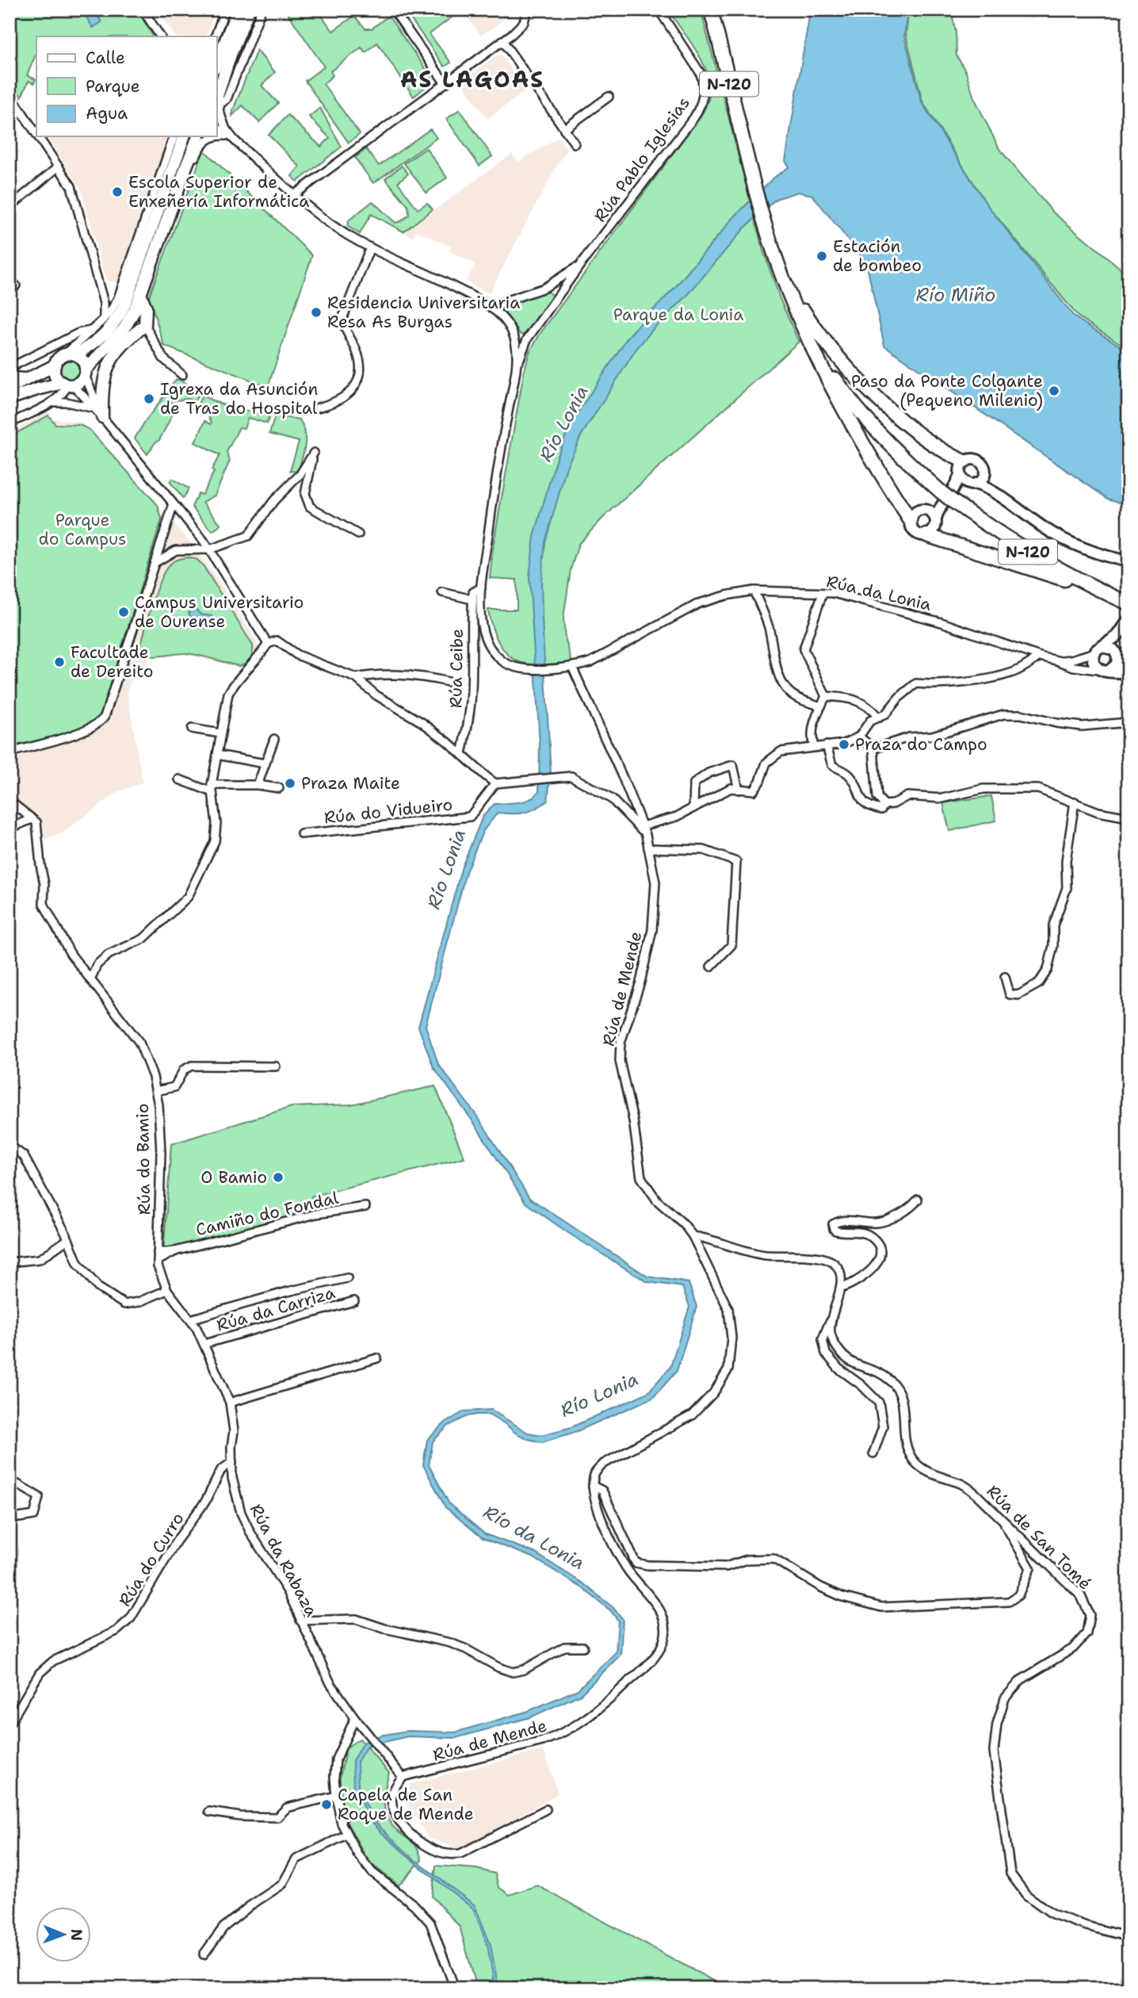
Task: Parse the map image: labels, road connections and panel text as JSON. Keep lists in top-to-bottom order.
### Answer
{
  "streets": {
    "highway": ["N-120"],
    "street": [
      "Rúa Pablo Iglesias",
      "Rúa da Lonia",
      "Rúa Ceibe",
      "Rúa do Vidueiro",
      "Rúa de Mende",
      "Rúa do Bamio",
      "Camiño do Fondal",
      "Rúa da Carriza",
      "Rúa de San Tomé",
      "Rúa do Curro",
      "Rúa da Rabaza"
    ]
  },
  "crossings": [
    ["Rúa da Lonia", "Rúa de Mende"],
    ["Rúa de Mende", "Rúa de San Tomé"],
    ["Rúa de Mende", "Rúa da Rabaza"],
    ["Rúa do Bamio", "Camiño do Fondal"],
    ["Rúa do Bamio", "Rúa da Rabaza"],
    ["Rúa da Carriza", "Rúa da Rabaza"],
    ["Rúa do Curro", "Rúa da Rabaza"]
  ],
  "districts": ["AS LAGOAS"],
  "water": ["Río Miño", "Río Lonia", "Río da Lonia"],
  "parks": ["Parque da Lonia", "Parque do Campus"],
  "places": [
    "Escola Superior de Enxeñería Informática",
    "Estación de bombeo",
    "Residencia Universitaria Resa As Burgas",
    "Paso da Ponte Colgante (Pequeno Milenio)",
    "Igrexa da Asunción de Tras do Hospital",
    "Campus Universitario de Ourense",
    "Facultade de Dereito",
    "Praza do Campo",
    "Praza Maite",
    "O Bamio",
    "Capela de San Roque de Mende"
  ],
  "legend": ["Calle", "Parque", "Agua"],
  "north": "right"
}
